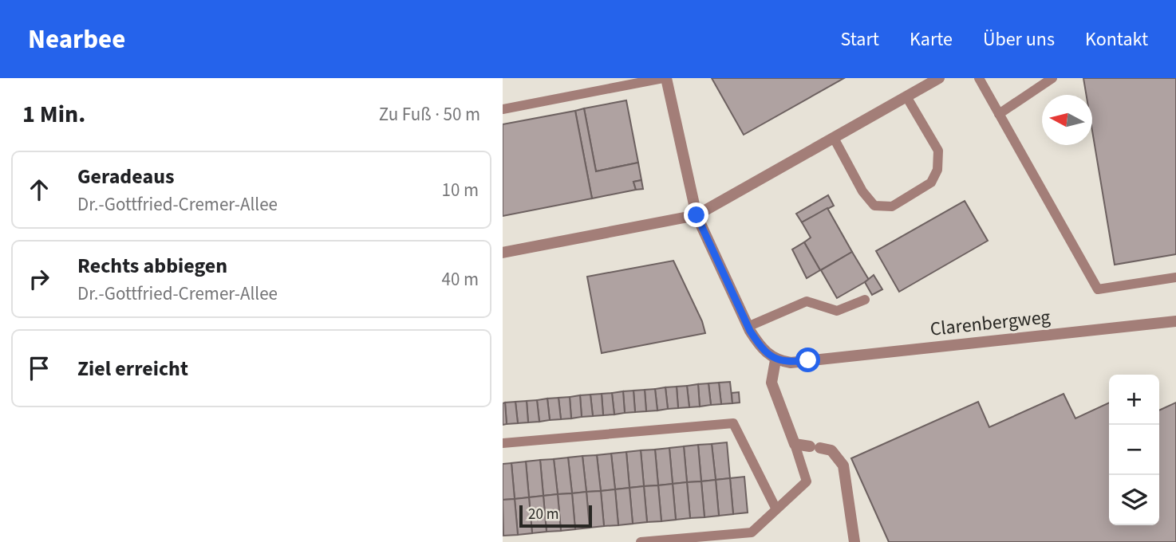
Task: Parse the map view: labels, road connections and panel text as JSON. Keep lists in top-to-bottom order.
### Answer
{
  "streets": {
    "street": ["Clarenbergweg"]
  },
  "scale_bar": "20 m",
  "north": "left",
  "page": {
    "header": "Nearbee",
    "nav": [
      "Start",
      "Karte",
      "Über uns",
      "Kontakt"
    ],
    "heading": ["1 Min.", "Zu Fuß · 50 m"],
    "list": [
      ["Geradeaus", "Dr.-Gottfried-Cremer-Allee", "10 m"],
      ["Rechts abbiegen", "Dr.-Gottfried-Cremer-Allee", "40 m"],
      "Ziel erreicht"
    ],
    "map_buttons": ["+", "−"],
    "scale": "20 m"
  }
}
